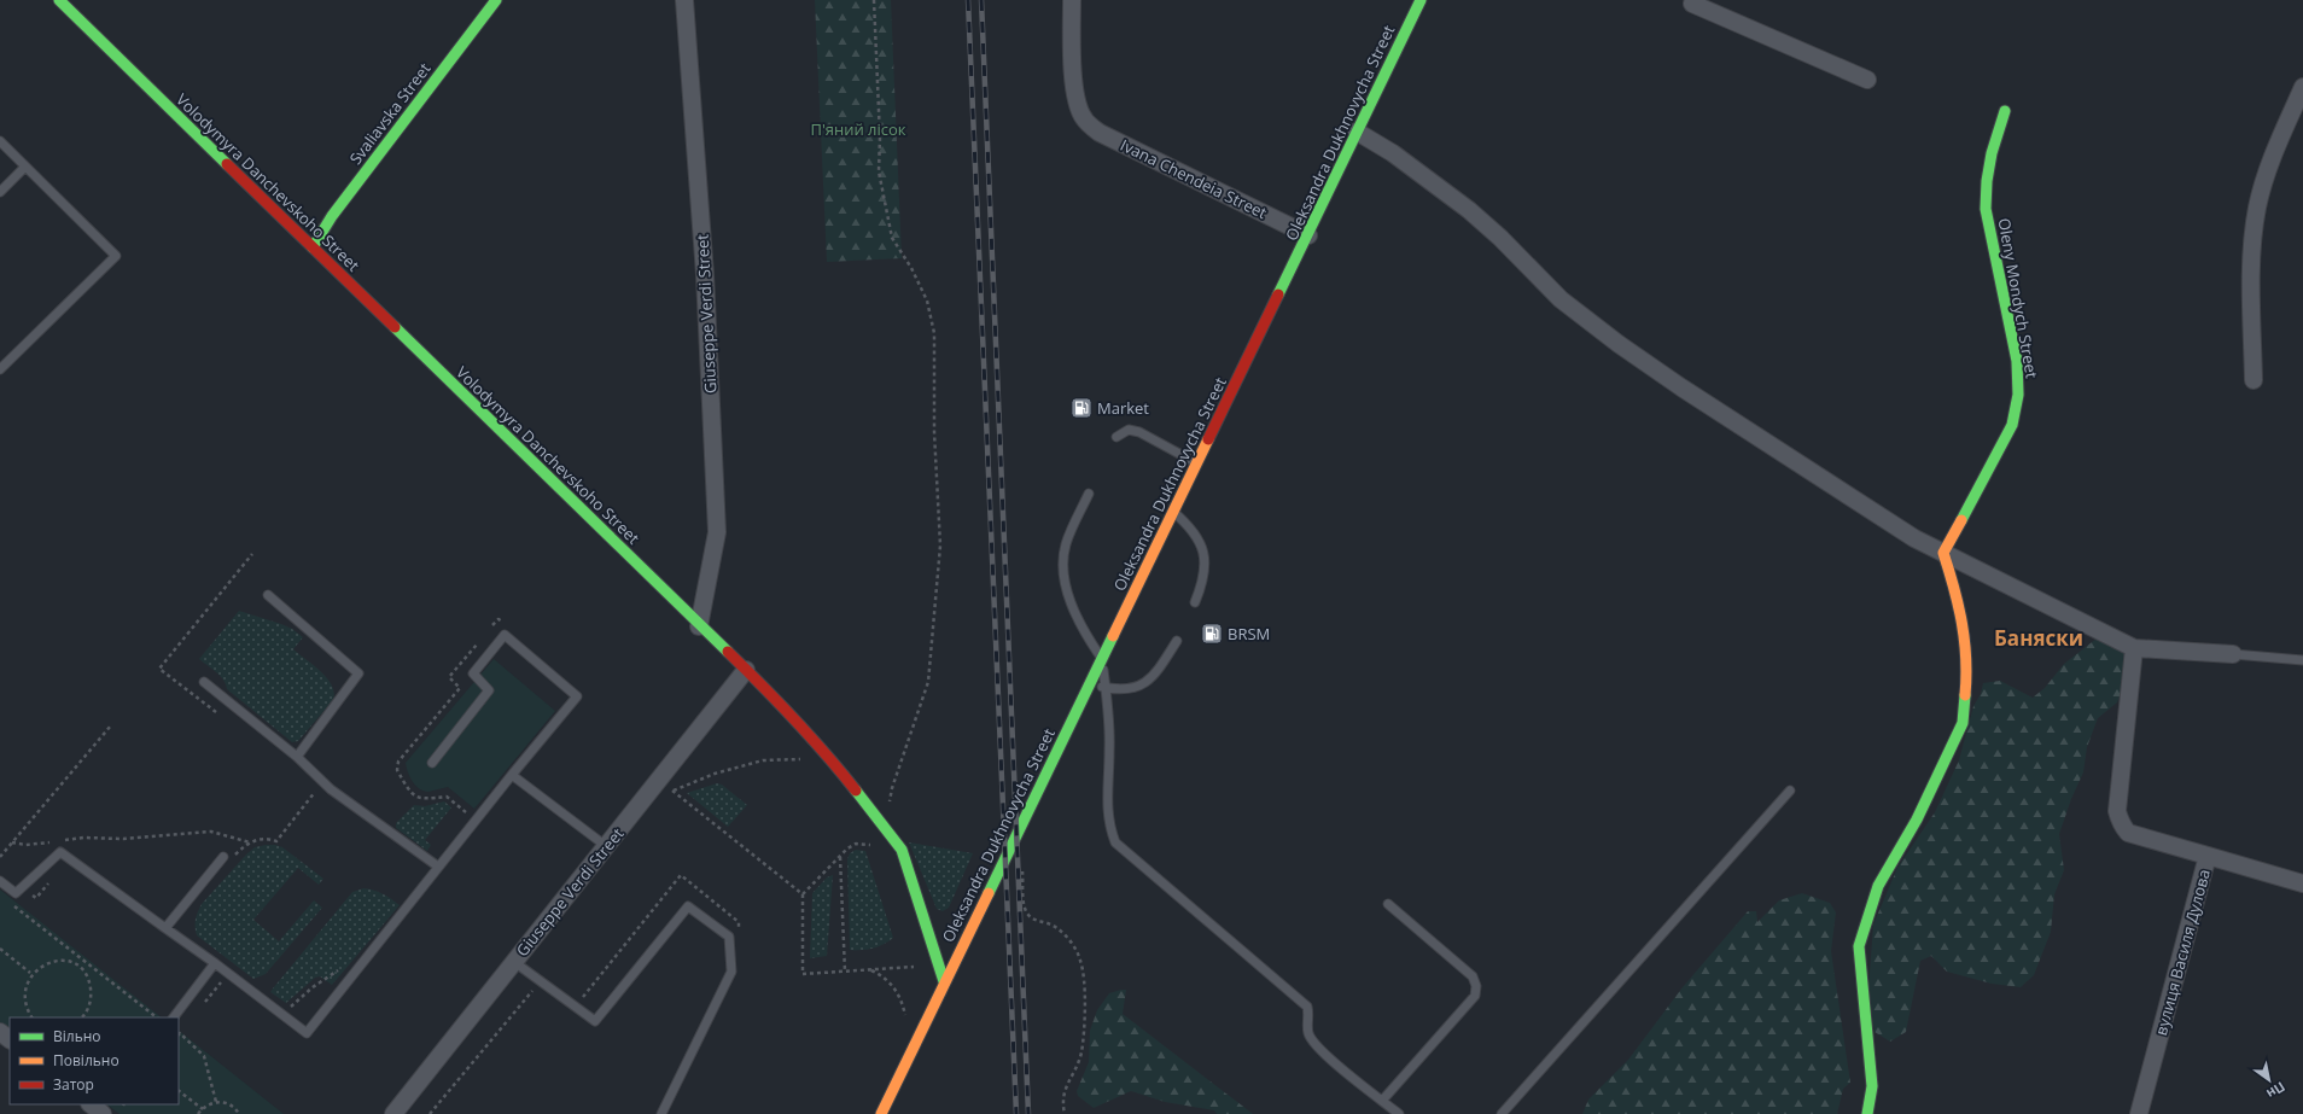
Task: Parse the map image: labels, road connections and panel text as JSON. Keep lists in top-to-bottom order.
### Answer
{
  "streets": {
    "street": [
      "Svaliavska Street",
      "Oleksandra Dukhnovycha Street",
      "Ivana Chendeia Street",
      "Volodymyra Danchevskoho Street",
      "Oleny Mondych Street",
      "Giuseppe Verdi Street",
      "вулиця Василя Дулова"
    ]
  },
  "crossings": [
    ["Svaliavska Street", "Volodymyra Danchevskoho Street"],
    ["Oleksandra Dukhnovycha Street", "Ivana Chendeia Street"],
    ["Oleksandra Dukhnovycha Street", "Volodymyra Danchevskoho Street"],
    ["Volodymyra Danchevskoho Street", "Giuseppe Verdi Street"]
  ],
  "districts": ["Баняски"],
  "parks": ["П'яний лісок"],
  "places": {
    "fuel station": ["Market", "BRSM"]
  },
  "legend": ["Вільно", "Повільно", "Затор"],
  "north": "bottom right"
}
